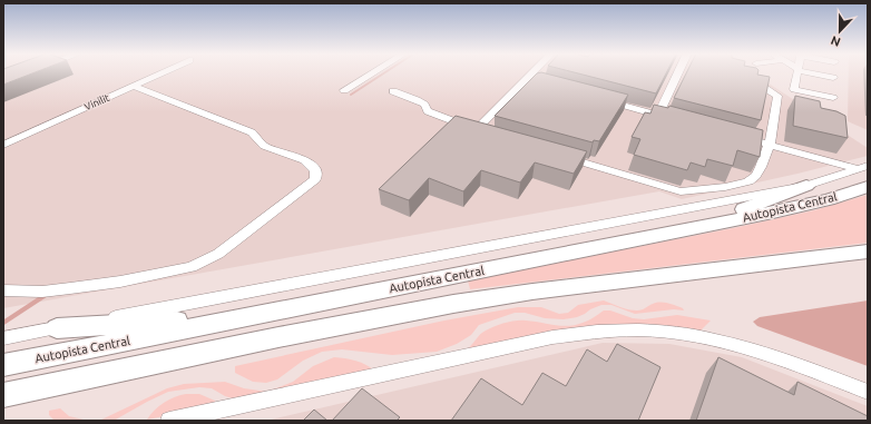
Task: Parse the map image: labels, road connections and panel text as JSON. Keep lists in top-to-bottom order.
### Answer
{
  "streets": {
    "highway": ["Autopista Central"],
    "street": ["Vinilit"]
  },
  "north": "bottom"
}
